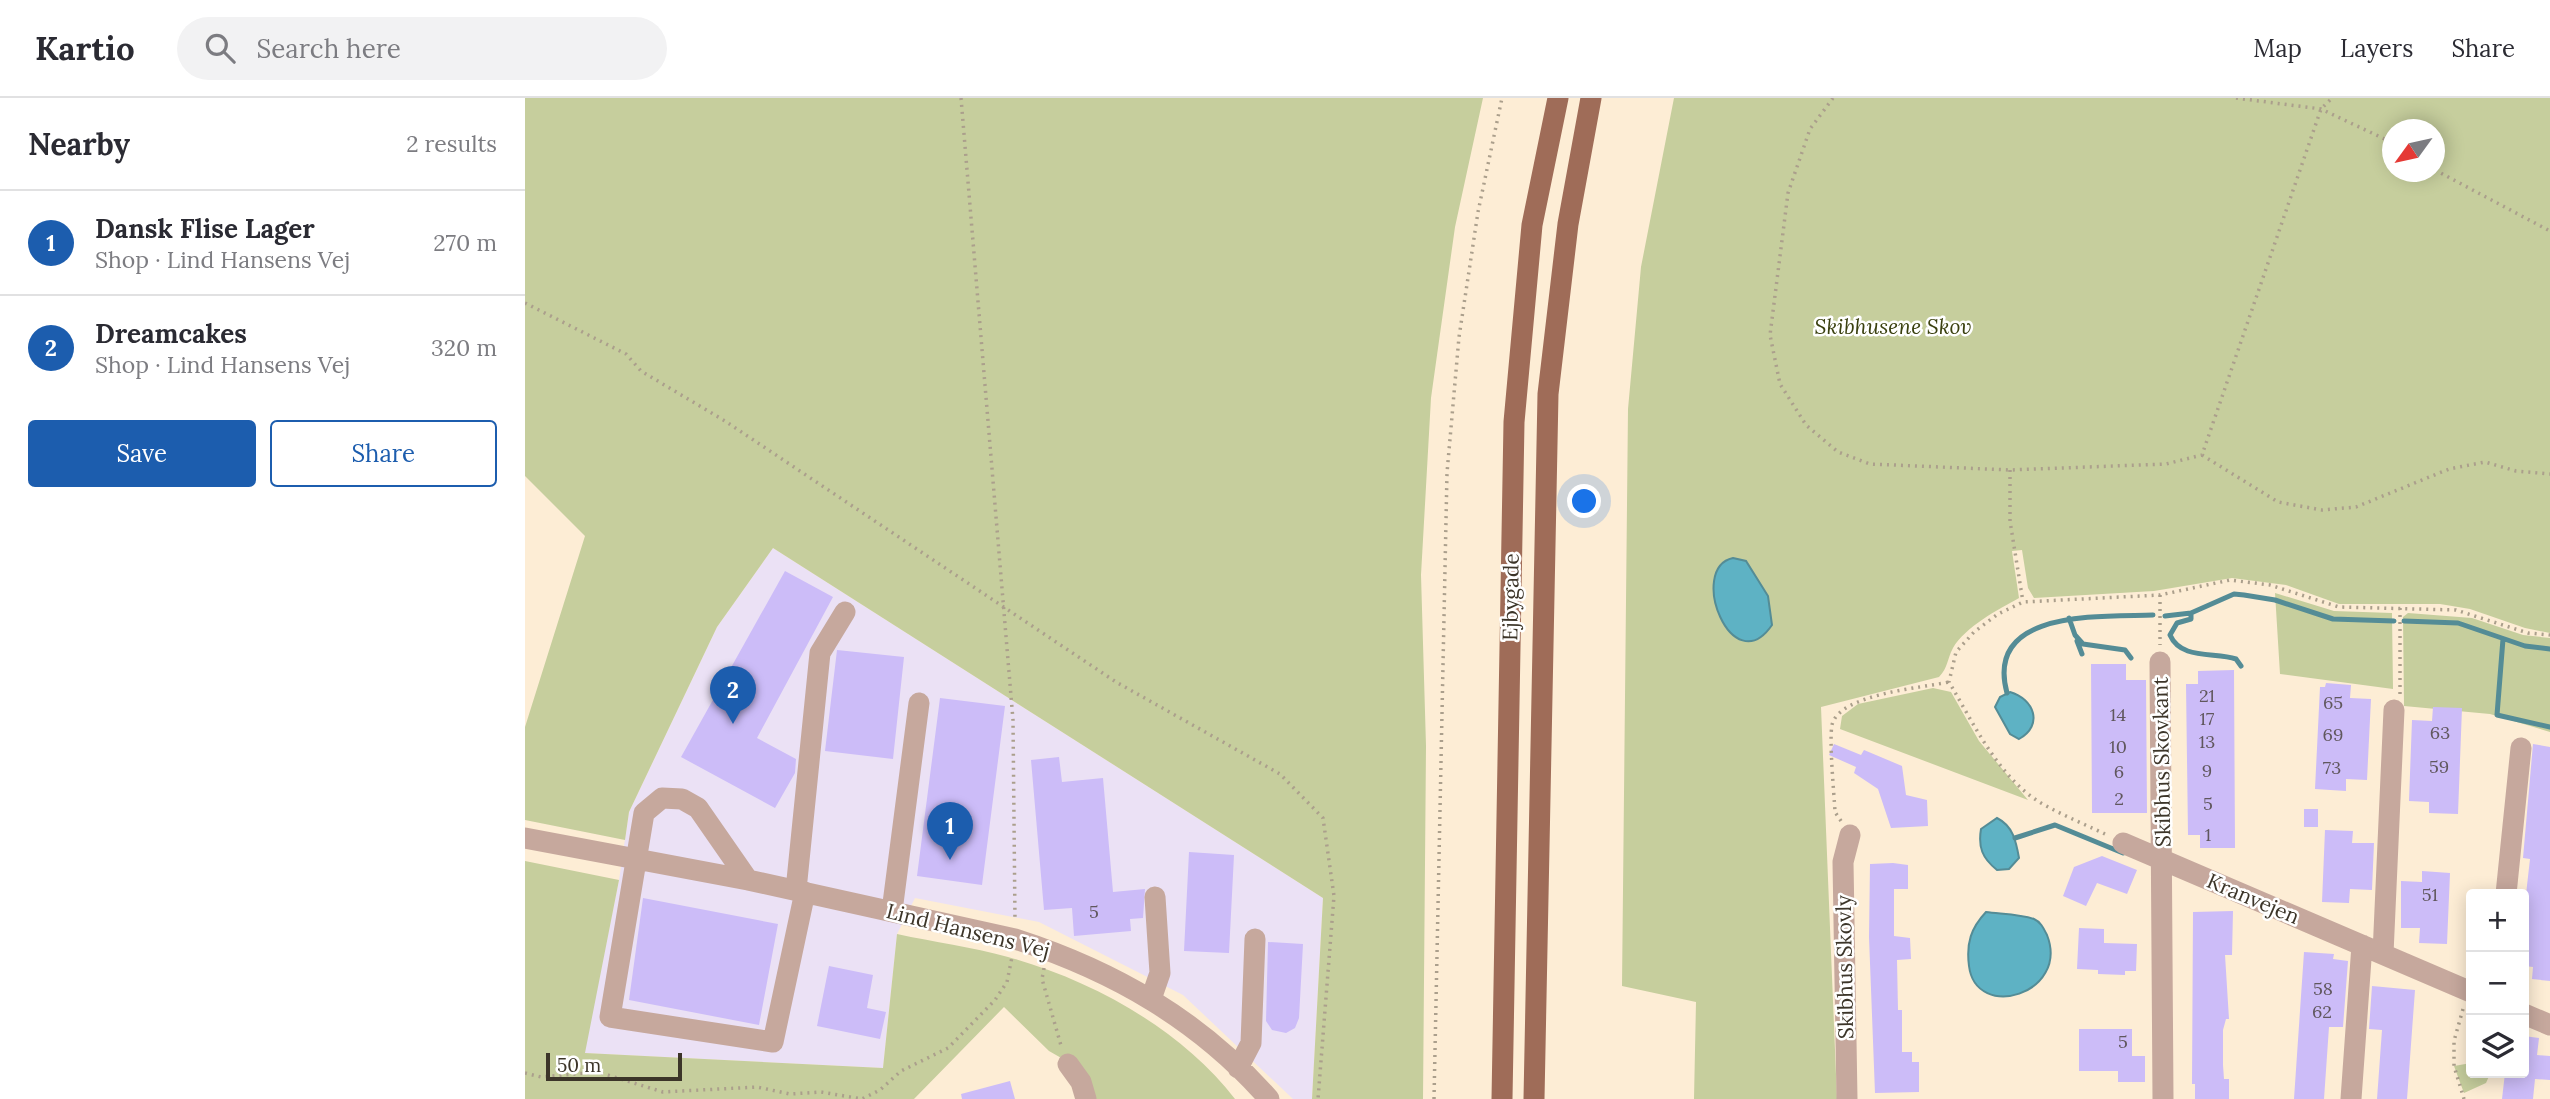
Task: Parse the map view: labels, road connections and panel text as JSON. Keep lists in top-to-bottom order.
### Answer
{
  "streets": {
    "main road": ["Ejbygade"],
    "street": [
      "Skibhus Skovkant",
      "Kranvejen",
      "Lind Hansens Vej",
      "Skibhus Skovly"
    ]
  },
  "crossings": [
    ["Skibhus Skovkant", "Kranvejen"]
  ],
  "parks": ["Skibhusene Skov"],
  "house_numbers": [
    "21",
    "65",
    "14",
    "17",
    "63",
    "69",
    "13",
    "10",
    "59",
    "73",
    "9",
    "6",
    "2",
    "5",
    "1",
    "51",
    "5",
    "58",
    "62",
    "5"
  ],
  "scale_bar": "50 m",
  "north": "bottom left",
  "page": {
    "header": "Kartio",
    "search": "Search here",
    "nav": ["Map", "Layers", "Share"],
    "heading": ["Nearby", "2 results"],
    "list": [
      {
        "mark": "1",
        "name": "Dansk Flise Lager",
        "note": "Shop · Lind Hansens Vej",
        "value": "270 m"
      },
      {
        "mark": "2",
        "name": "Dreamcakes",
        "note": "Shop · Lind Hansens Vej",
        "value": "320 m"
      }
    ],
    "buttons": ["Save", "Share"],
    "pins": ["2", "1"],
    "map_buttons": ["+", "−"],
    "scale": "50 m"
  }
}
